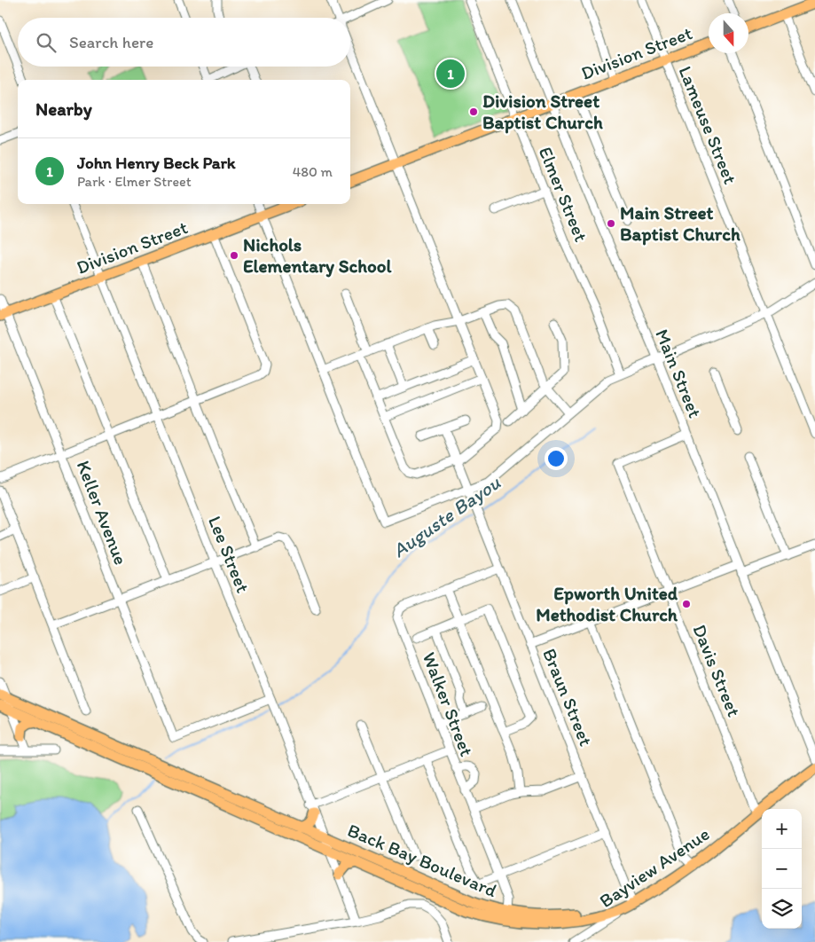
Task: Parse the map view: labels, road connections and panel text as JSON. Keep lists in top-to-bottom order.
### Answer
{
  "streets": {
    "main road": ["Division Street", "Back Bay Boulevard", "Bayview Avenue"],
    "street": [
      "Lameuse Street",
      "Elmer Street",
      "Main Street",
      "Keller Avenue",
      "Lee Street",
      "Davis Street",
      "Braun Street",
      "Walker Street"
    ]
  },
  "crossings": [
    ["Division Street", "Lameuse Street"],
    ["Division Street", "Elmer Street"],
    ["Division Street", "Main Street"],
    ["Division Street", "Keller Avenue"],
    ["Division Street", "Lee Street"],
    ["Main Street", "Davis Street"],
    ["Keller Avenue", "Lee Street"],
    ["Lee Street", "Back Bay Boulevard"],
    ["Davis Street", "Bayview Avenue"],
    ["Braun Street", "Walker Street"],
    ["Braun Street", "Back Bay Boulevard"],
    ["Braun Street", "Bayview Avenue"],
    ["Walker Street", "Back Bay Boulevard"],
    ["Back Bay Boulevard", "Bayview Avenue"]
  ],
  "water": ["Auguste Bayou"],
  "places": [
    "Division Street Baptist Church",
    "Main Street Baptist Church",
    "Nichols Elementary School",
    "Epworth United Methodist Church"
  ],
  "north": "bottom",
  "page": {
    "search": "Search here",
    "pins": "1",
    "heading": "Nearby",
    "list": [
      {
        "mark": "1",
        "name": "John Henry Beck Park",
        "note": "Park · Elmer Street",
        "value": "480 m"
      }
    ],
    "map_buttons": ["+", "−"]
  }
}
